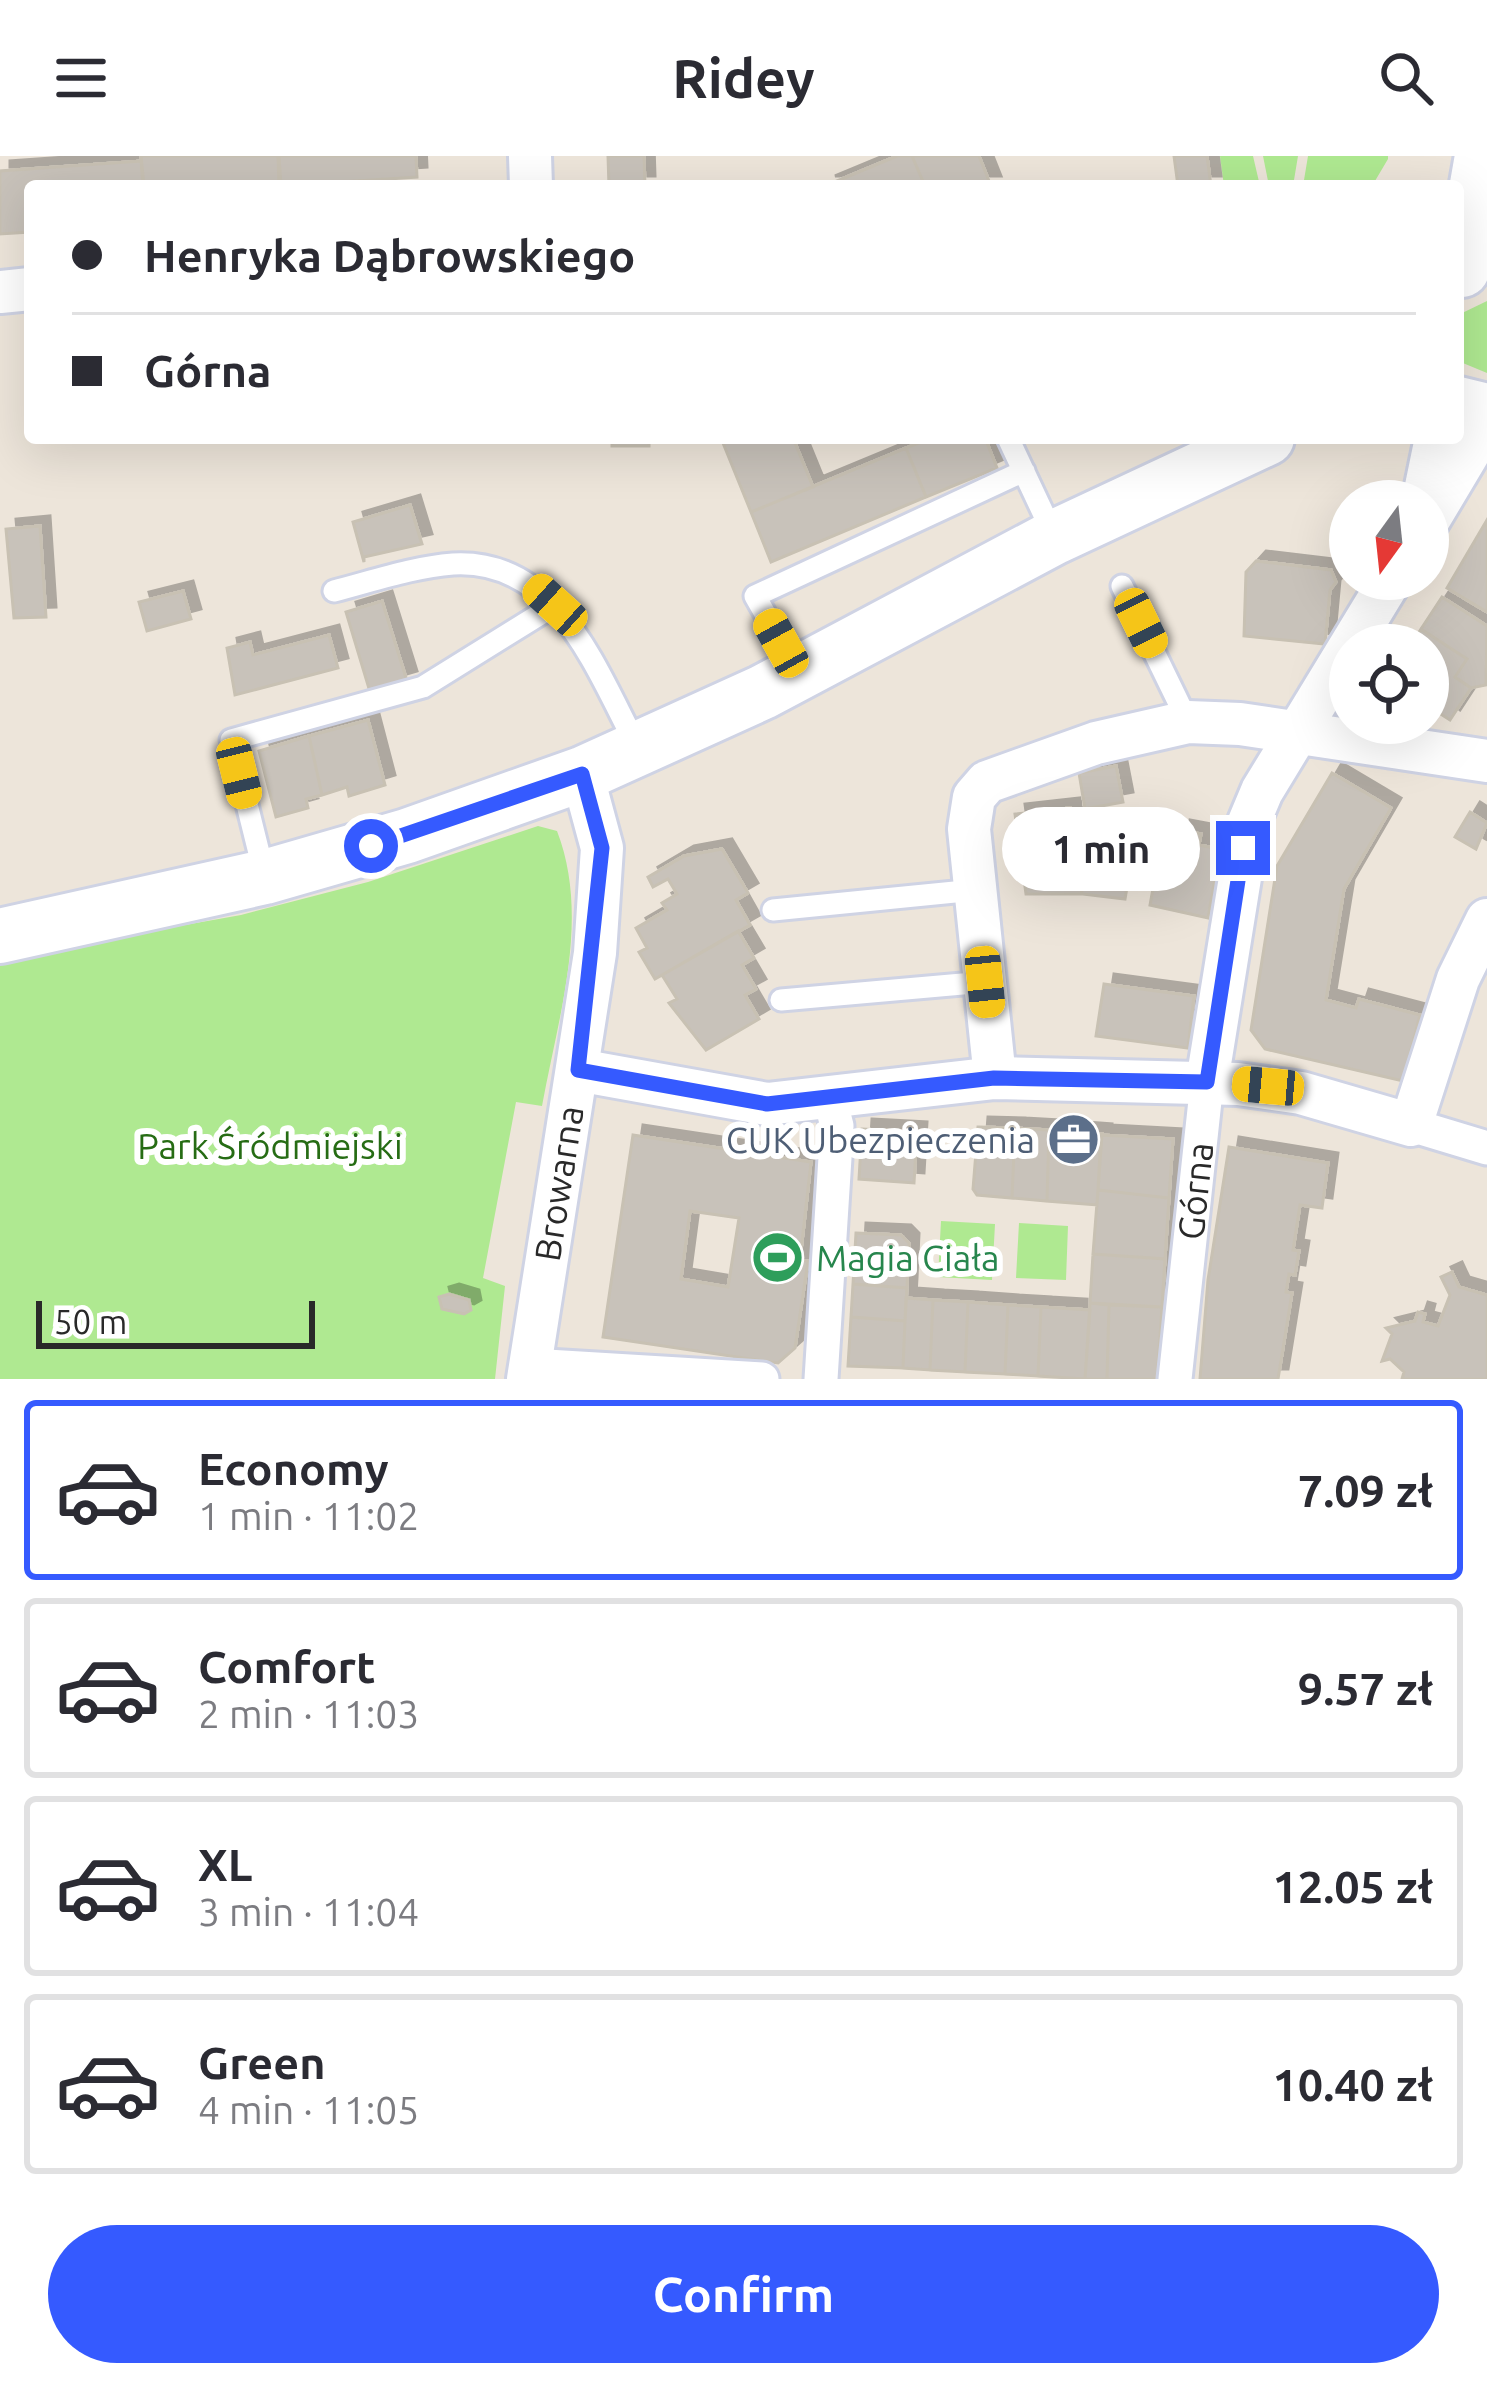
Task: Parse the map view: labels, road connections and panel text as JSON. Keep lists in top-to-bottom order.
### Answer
{
  "streets": {
    "street": ["Browarna", "Górna"]
  },
  "parks": ["Park Śródmiejski"],
  "places": {
    "office": ["CUK Ubezpieczenia"],
    "sports": ["Magia Ciała"]
  },
  "scale_bar": "50 m",
  "north": "bottom",
  "page": {
    "header": "Ridey",
    "banner": ["Henryka Dąbrowskiego", "Górna"],
    "bubble": "1 min",
    "scale": "50 m",
    "list": [
      {
        "name": "Economy",
        "note": "1 min · 11:02",
        "value": "7.09 zł"
      },
      {
        "name": "Comfort",
        "note": "2 min · 11:03",
        "value": "9.57 zł"
      },
      {
        "name": "XL",
        "note": "3 min · 11:04",
        "value": "12.05 zł"
      },
      {
        "name": "Green",
        "note": "4 min · 11:05",
        "value": "10.40 zł"
      }
    ],
    "buttons": "Confirm"
  }
}
